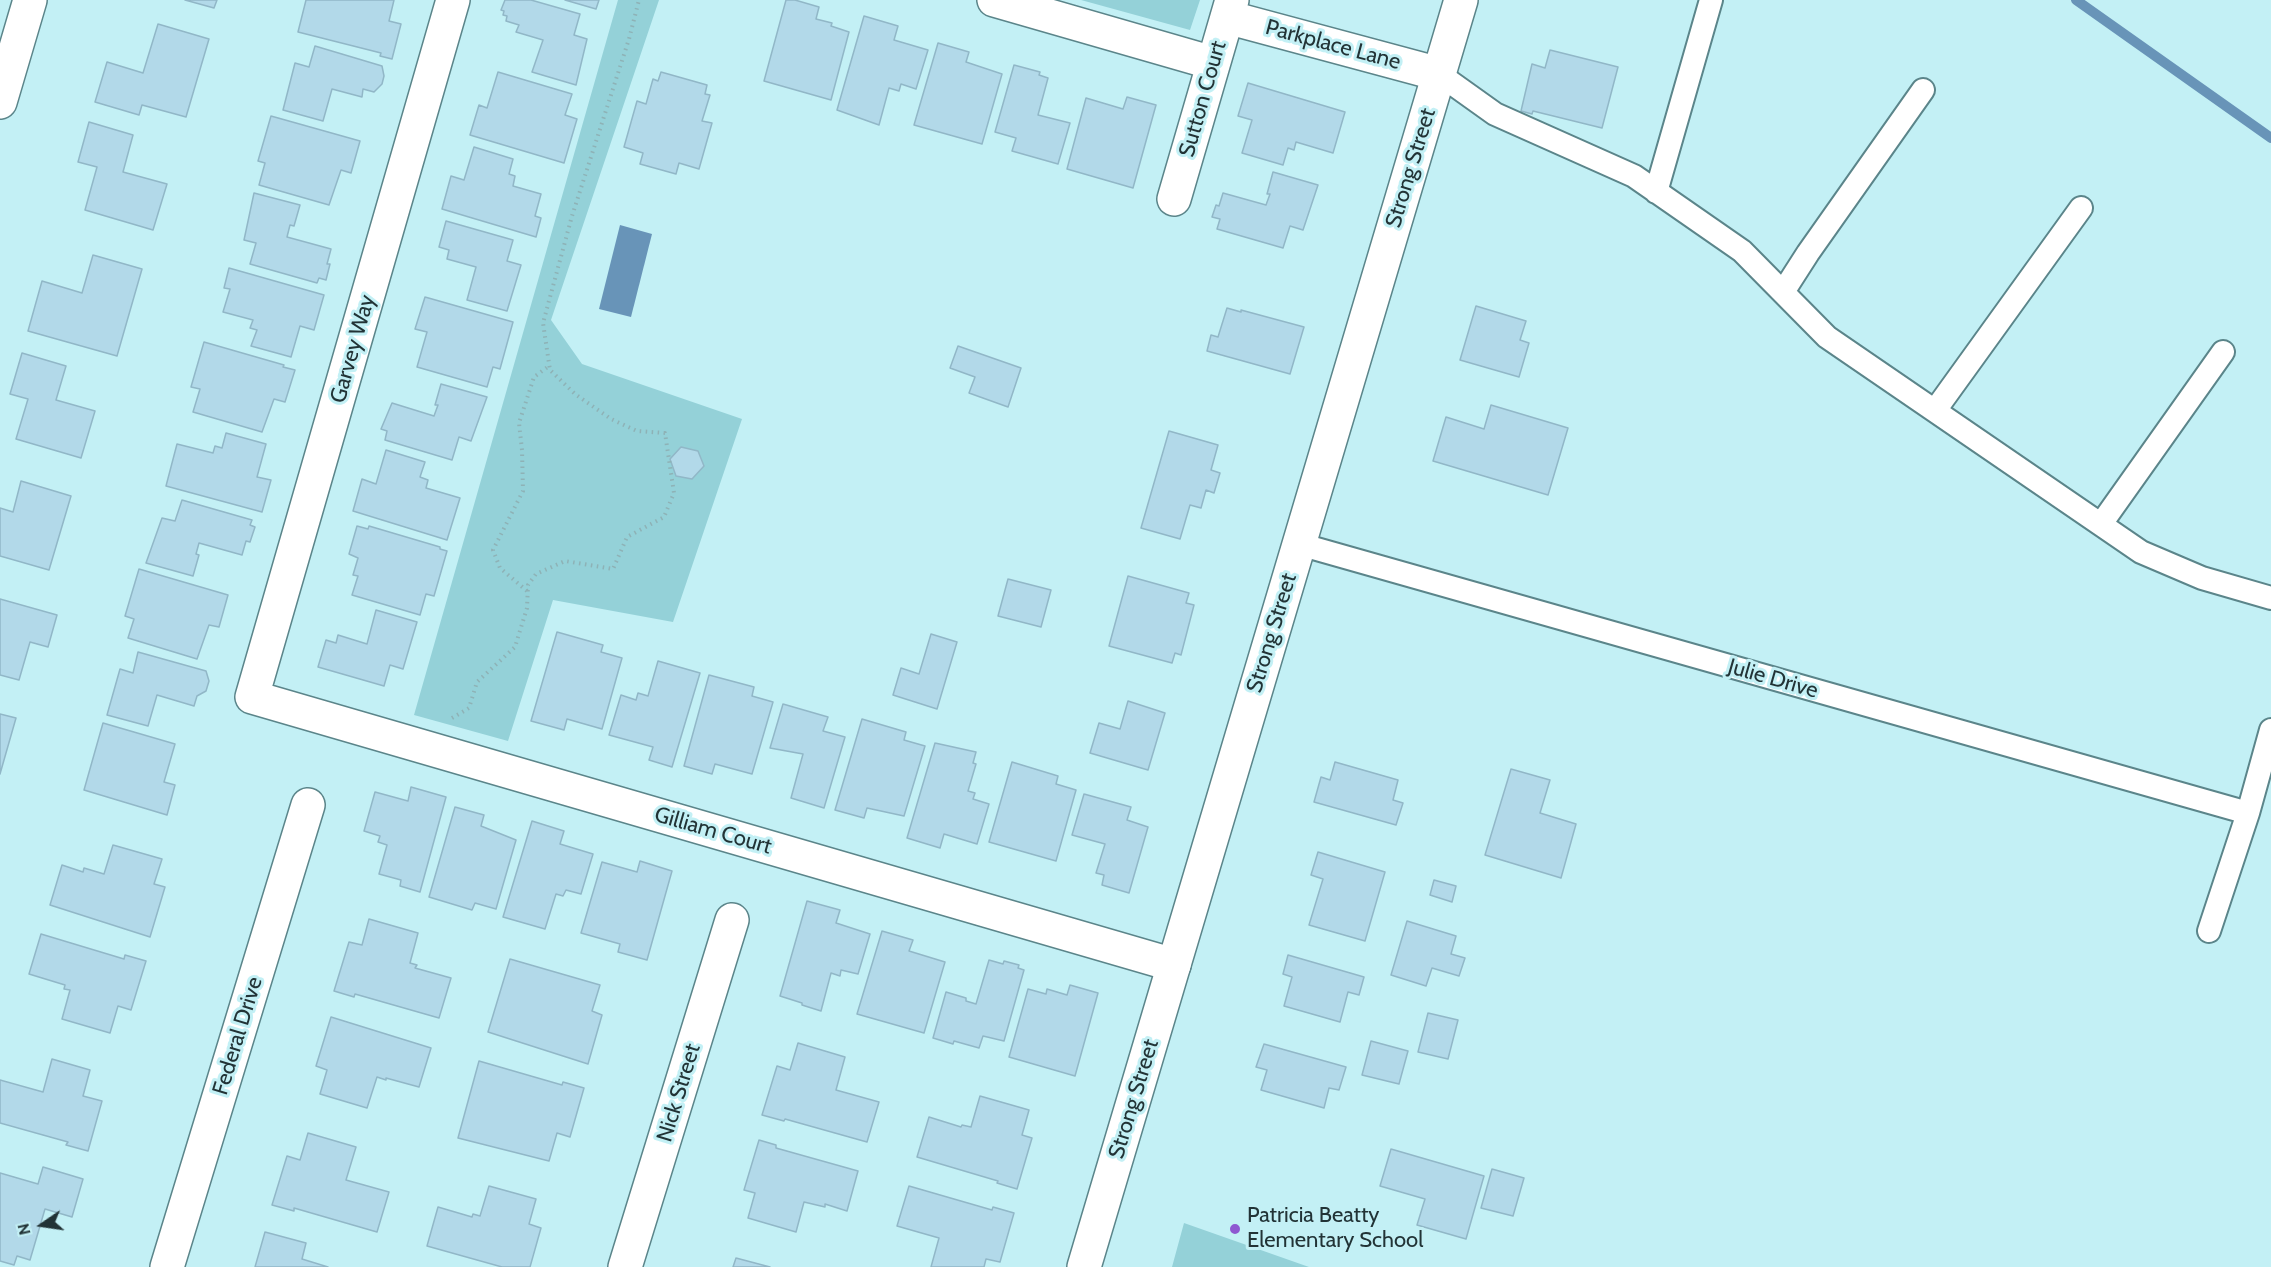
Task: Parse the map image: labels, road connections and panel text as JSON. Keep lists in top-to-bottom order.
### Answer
{
  "streets": {
    "street": [
      "Parkplace Lane",
      "Sutton Court",
      "Strong Street",
      "Garvey Way",
      "Gilliam Court",
      "Federal Drive",
      "Nick Street"
    ],
    "lane": ["Julie Drive"]
  },
  "crossings": [
    ["Parkplace Lane", "Sutton Court"],
    ["Parkplace Lane", "Strong Street"],
    ["Strong Street", "Julie Drive"],
    ["Strong Street", "Gilliam Court"],
    ["Garvey Way", "Gilliam Court"]
  ],
  "places": ["Patricia Beatty Elementary School"],
  "north": "left"
}
